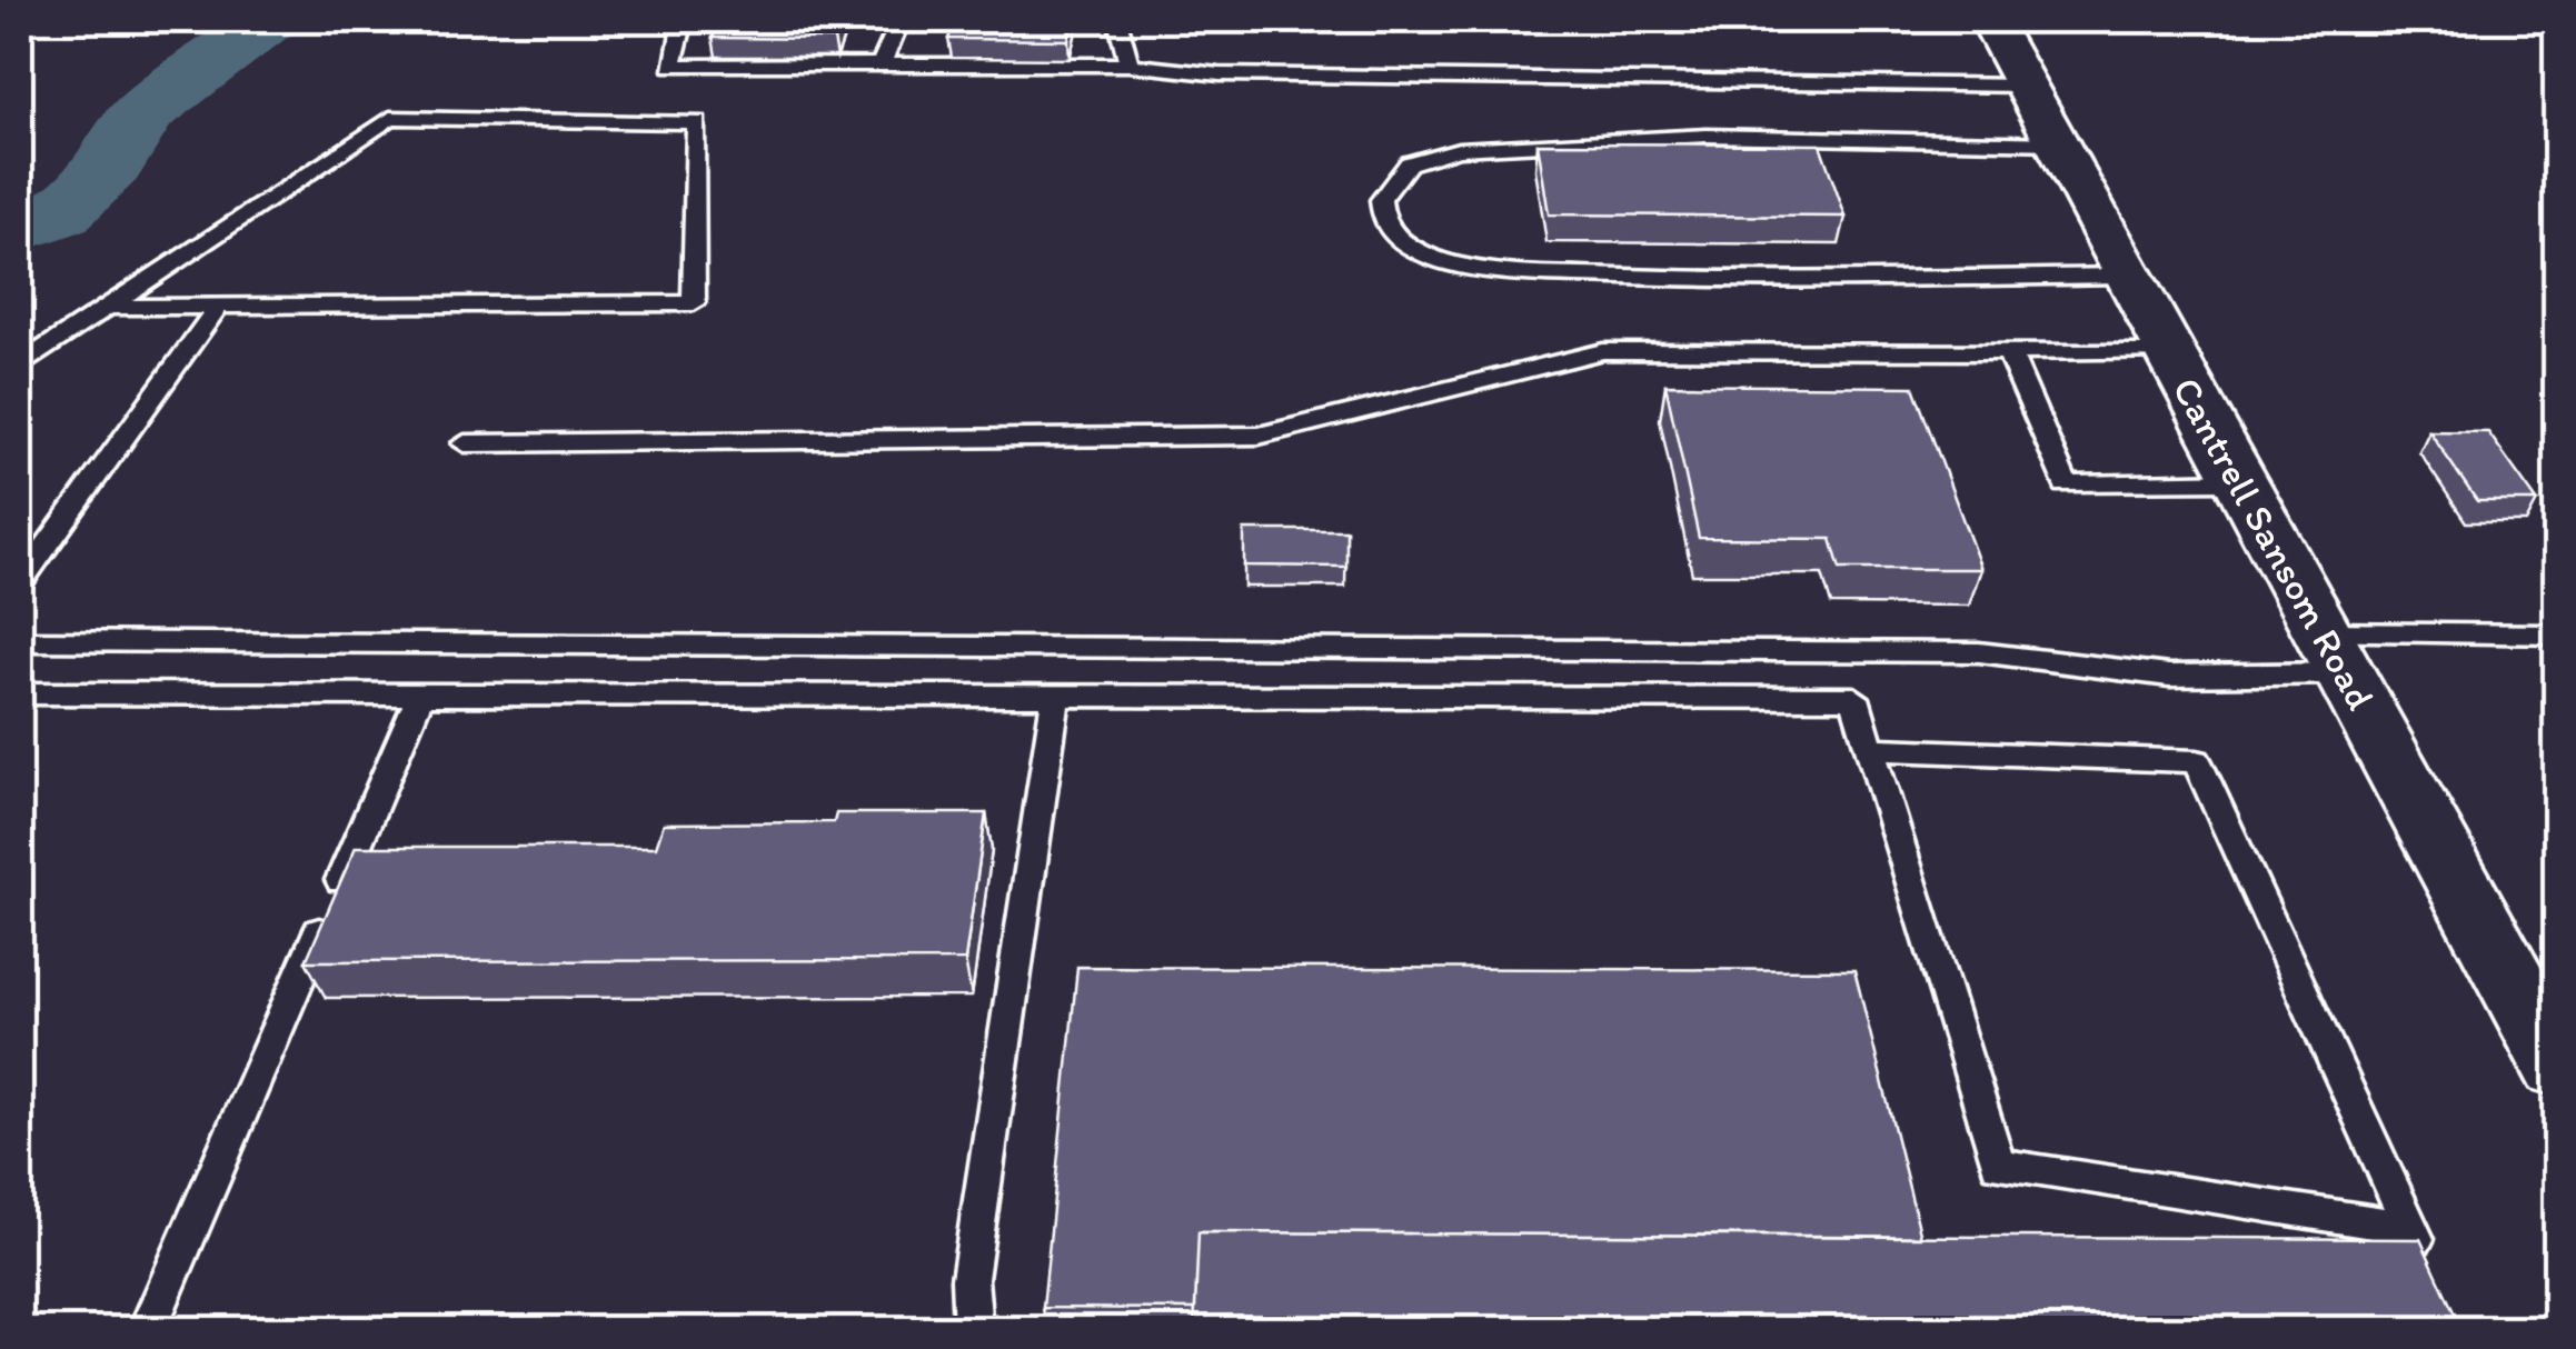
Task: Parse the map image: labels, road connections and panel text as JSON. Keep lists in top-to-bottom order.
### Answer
{
  "streets": {
    "main road": ["Cantrell Sansom Road"]
  }
}
